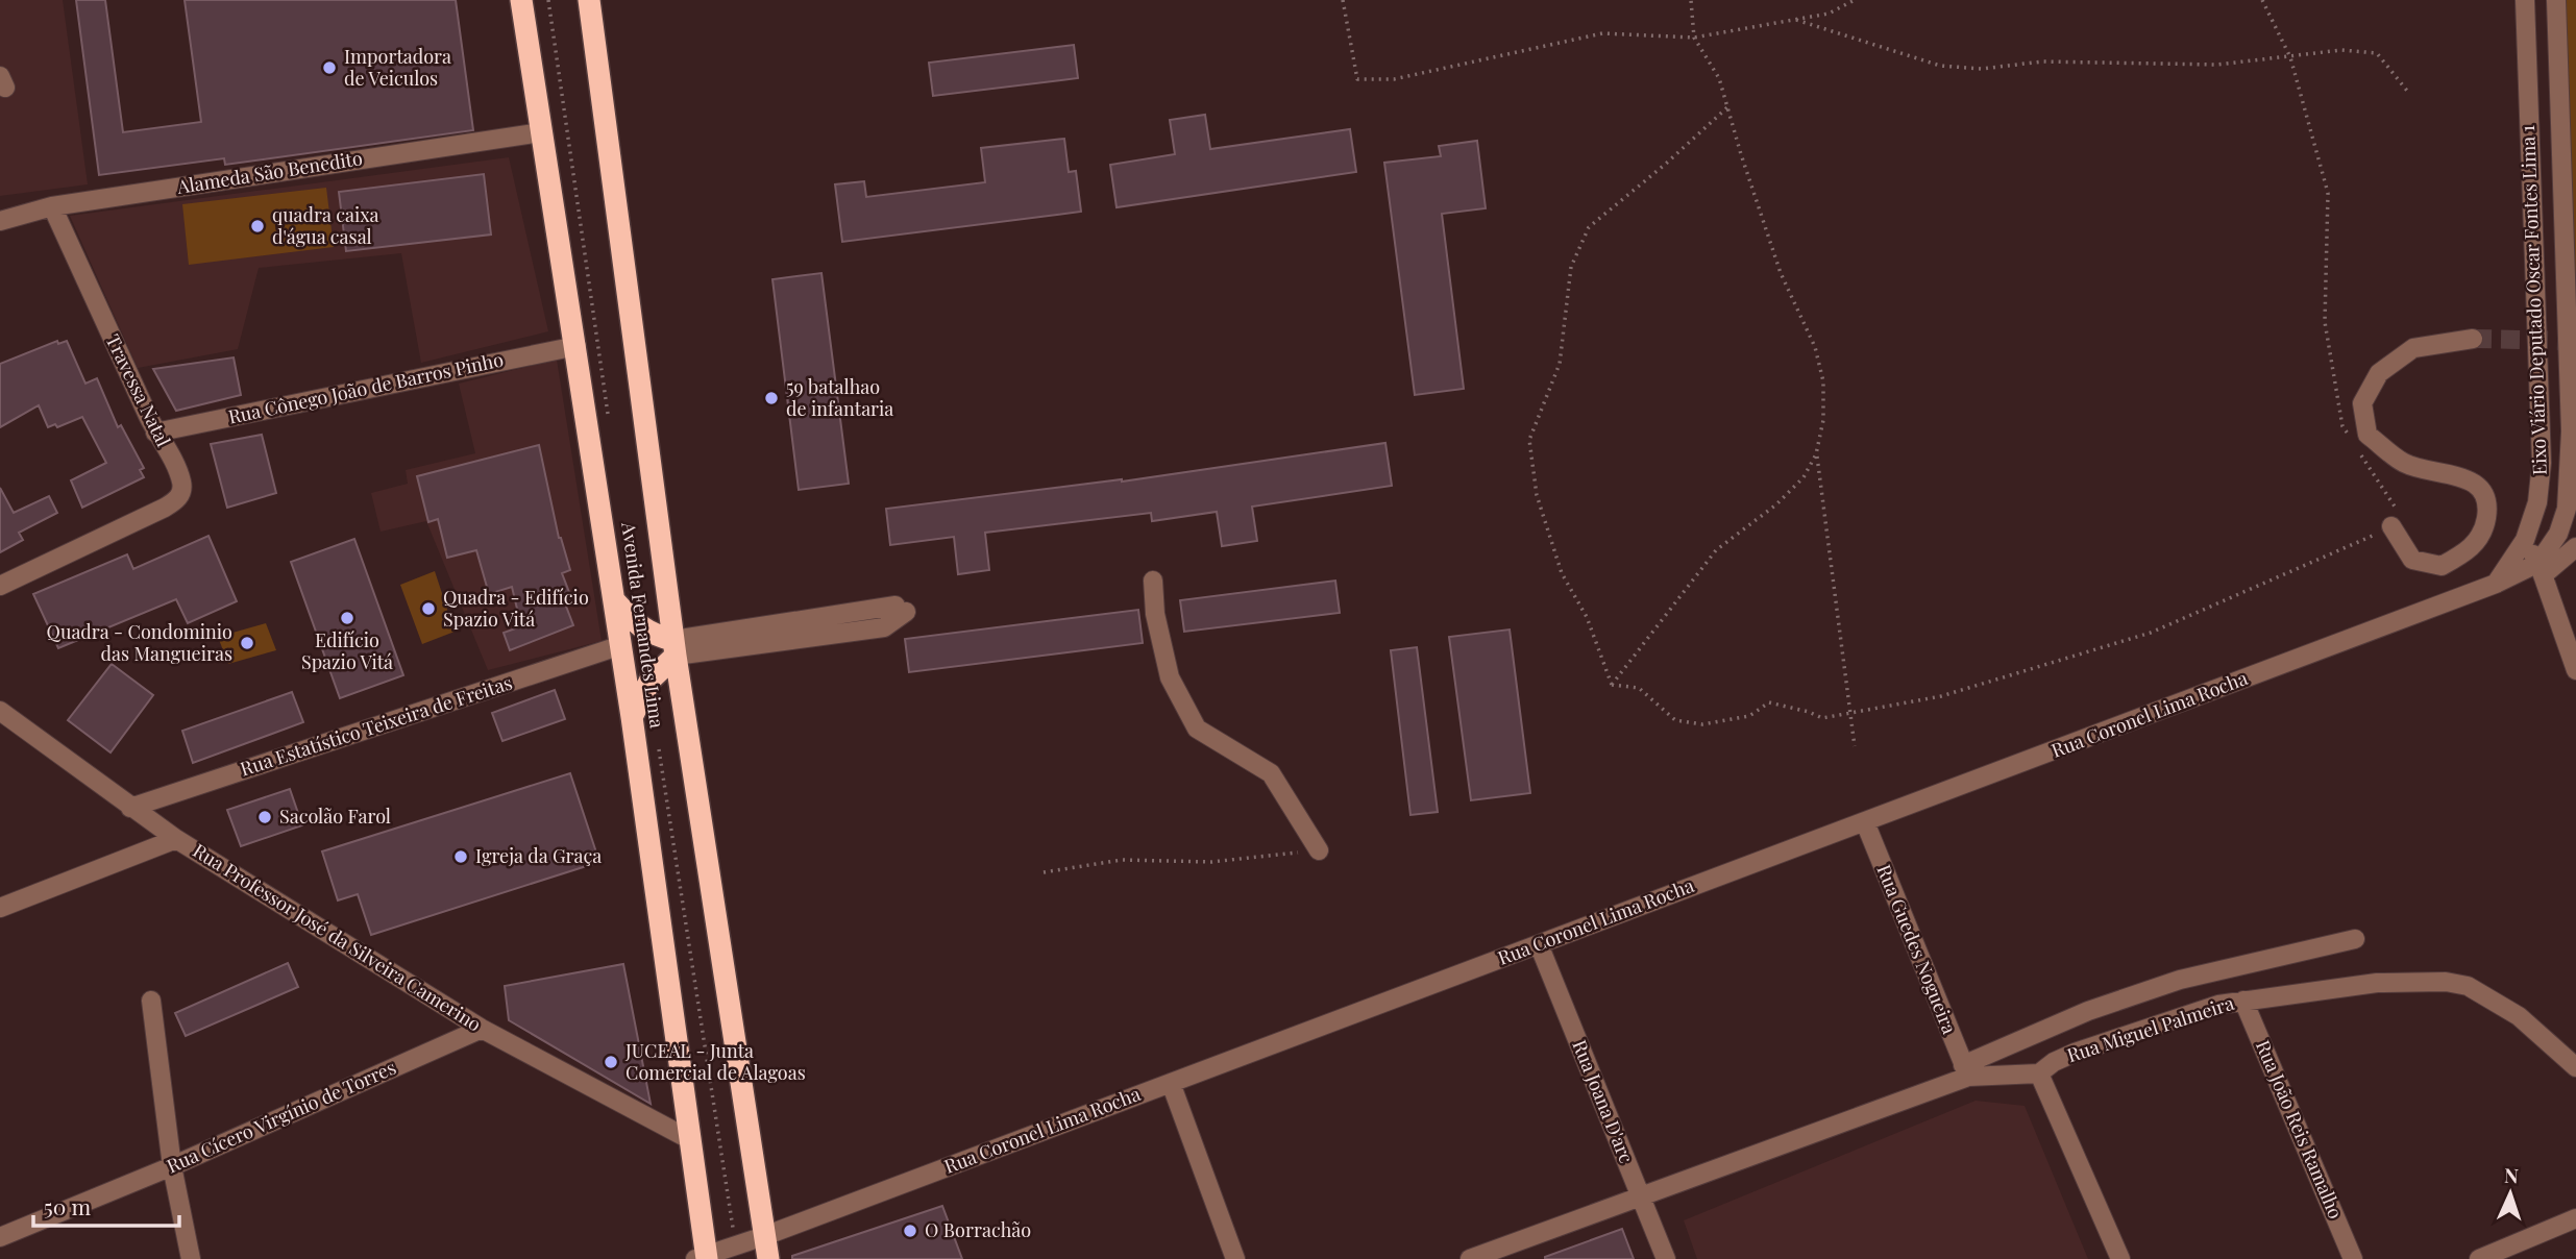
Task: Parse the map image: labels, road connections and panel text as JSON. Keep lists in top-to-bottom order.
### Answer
{
  "streets": {
    "highway": ["Avenida Fernandes Lima"],
    "street": [
      "Alameda São Benedito",
      "Eixo Viário Deputado Oscar Fontes Lima 1",
      "Rua Cônego João de Barros Pinho",
      "Travessa Natal",
      "Rua Coronel Lima Rocha",
      "Rua Estatístico Teixeira de Freitas",
      "Rua Professor José da Silveira Camerino",
      "Rua Guedes Nogueira",
      "Rua Miguel Palmeira",
      "Rua Joana D'arc",
      "Rua Cícero Virgínio de Torres",
      "Rua João Reis Ramalho"
    ]
  },
  "crossings": [
    ["Alameda São Benedito", "Travessa Natal"],
    ["Alameda São Benedito", "Avenida Fernandes Lima"],
    ["Eixo Viário Deputado Oscar Fontes Lima 1", "Rua Coronel Lima Rocha"],
    ["Rua Cônego João de Barros Pinho", "Travessa Natal"],
    ["Rua Cônego João de Barros Pinho", "Avenida Fernandes Lima"],
    ["Avenida Fernandes Lima", "Rua Coronel Lima Rocha"],
    ["Avenida Fernandes Lima", "Rua Estatístico Teixeira de Freitas"],
    ["Avenida Fernandes Lima", "Rua Professor José da Silveira Camerino"],
    ["Rua Coronel Lima Rocha", "Rua Guedes Nogueira"],
    ["Rua Coronel Lima Rocha", "Rua Joana D'arc"],
    ["Rua Estatístico Teixeira de Freitas", "Rua Professor José da Silveira Camerino"],
    ["Rua Professor José da Silveira Camerino", "Rua Cícero Virgínio de Torres"],
    ["Rua Guedes Nogueira", "Rua Miguel Palmeira"],
    ["Rua Miguel Palmeira", "Rua Joana D'arc"],
    ["Rua Miguel Palmeira", "Rua João Reis Ramalho"]
  ],
  "places": [
    "Importadora de Veiculos",
    "quadra caixa d'água casal",
    "59 batalhao de infantaria",
    "Quadra - Edifício Spazio Vitá",
    "Edifício Spazio Vitá",
    "Quadra - Condominio das Mangueiras",
    "Sacolão Farol",
    "Igreja da Graça",
    "JUCEAL - Junta Comercial de Alagoas",
    "O Borrachão"
  ],
  "scale_bar": "50 m",
  "north": "top"
}
